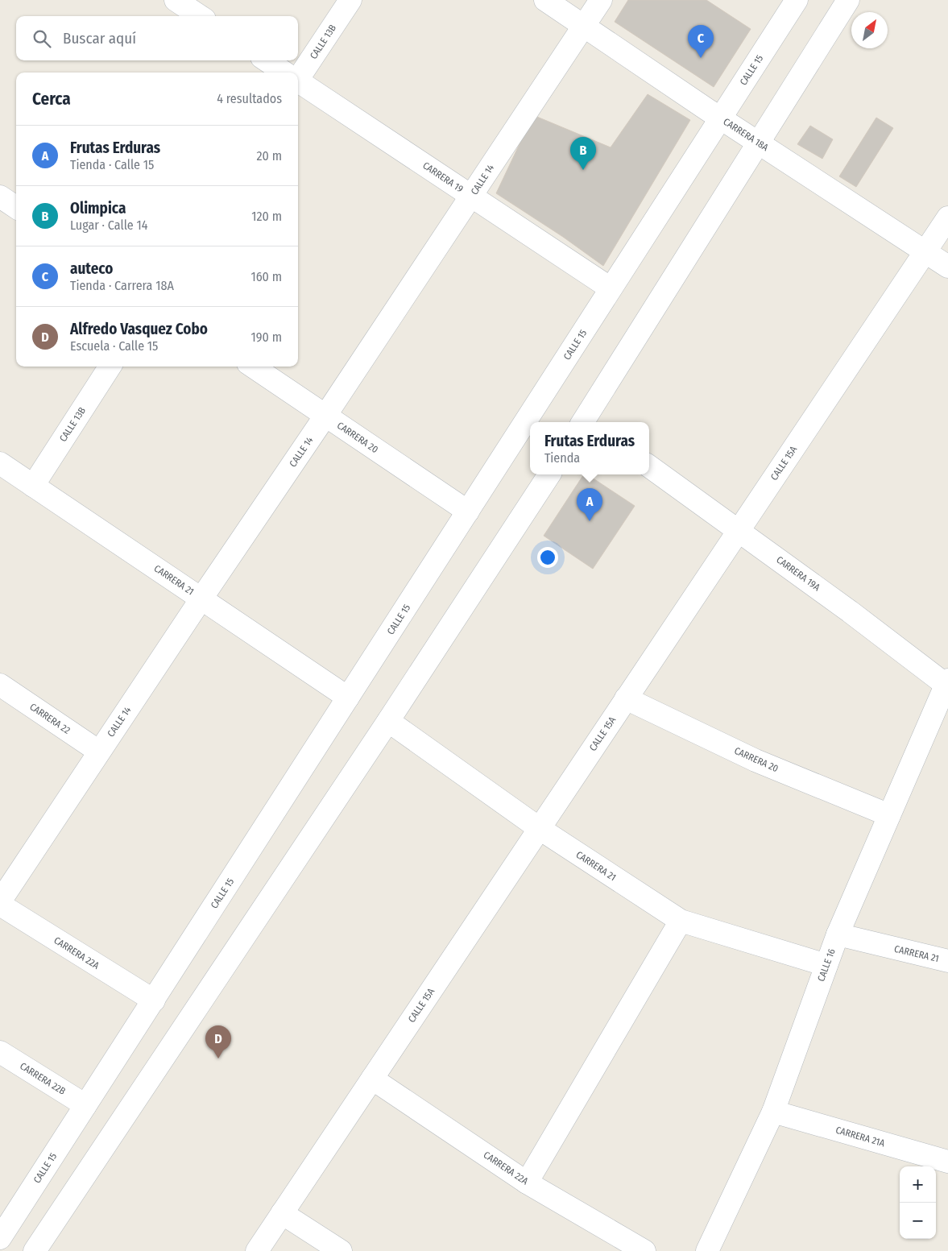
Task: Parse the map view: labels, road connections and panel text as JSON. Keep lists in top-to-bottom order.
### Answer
{
  "streets": {
    "street": [
      "CALLE 13B",
      "CALLE 15",
      "CARRERA 18A",
      "CARRERA 19",
      "CALLE 14",
      "CARRERA 20",
      "CALLE 15A",
      "CARRERA 19A",
      "CARRERA 21",
      "CARRERA 22",
      "CARRERA 22A",
      "CALLE 16",
      "CARRERA 22B",
      "CARRERA 21A"
    ]
  },
  "crossings": [
    ["CALLE 13B", "CARRERA 21"],
    ["CALLE 15", "CARRERA 18A"],
    ["CALLE 15", "CARRERA 19"],
    ["CALLE 15", "CARRERA 20"],
    ["CALLE 15", "CARRERA 21"],
    ["CALLE 15", "CARRERA 22A"],
    ["CALLE 15", "CARRERA 22B"],
    ["CARRERA 18A", "CALLE 14"],
    ["CARRERA 18A", "CALLE 15A"],
    ["CARRERA 19", "CALLE 14"],
    ["CALLE 14", "CARRERA 20"],
    ["CALLE 14", "CARRERA 21"],
    ["CALLE 14", "CARRERA 22"],
    ["CALLE 14", "CARRERA 22A"],
    ["CARRERA 20", "CALLE 15A"],
    ["CARRERA 20", "CALLE 16"],
    ["CALLE 15A", "CARRERA 19A"],
    ["CALLE 15A", "CARRERA 21"],
    ["CALLE 15A", "CARRERA 22A"],
    ["CARRERA 19A", "CALLE 16"],
    ["CARRERA 21", "CALLE 16"],
    ["CALLE 16", "CARRERA 21A"]
  ],
  "north": "top right",
  "page": {
    "search": "Buscar aquí",
    "pins": [
      "C",
      "B",
      "A",
      "D"
    ],
    "heading": ["Cerca", "4 resultados"],
    "list": [
      {
        "mark": "A",
        "name": "Frutas Erduras",
        "note": "Tienda · Calle 15",
        "value": "20 m"
      },
      {
        "mark": "B",
        "name": "Olimpica",
        "note": "Lugar · Calle 14",
        "value": "120 m"
      },
      {
        "mark": "C",
        "name": "auteco",
        "note": "Tienda · Carrera 18A",
        "value": "160 m"
      },
      {
        "mark": "D",
        "name": "Alfredo Vasquez Cobo",
        "note": "Escuela · Calle 15",
        "value": "190 m"
      }
    ],
    "popup": ["Frutas Erduras", "Tienda"],
    "map_buttons": ["+", "−"]
  }
}
